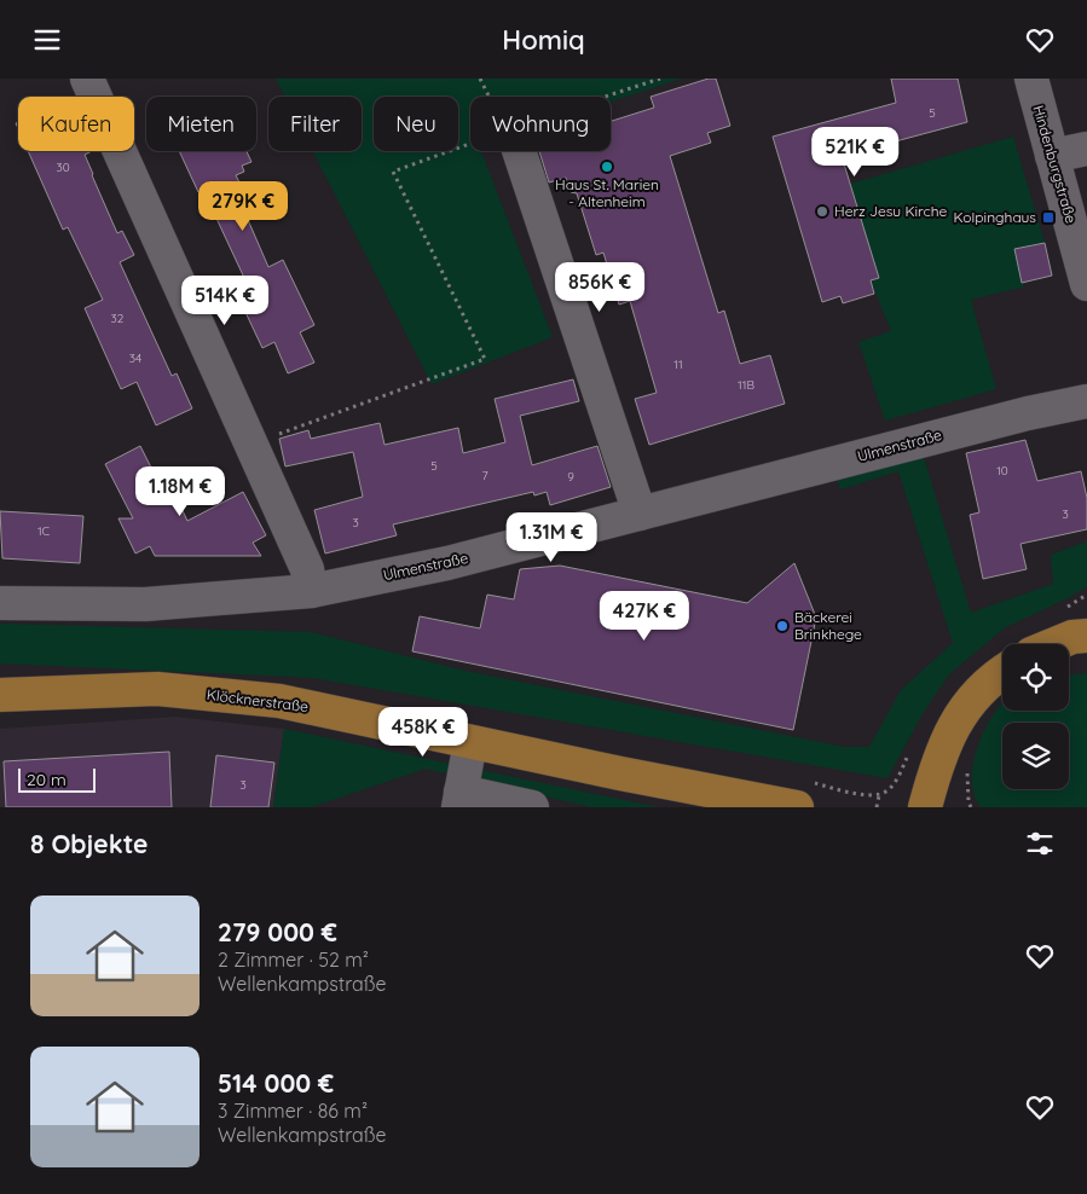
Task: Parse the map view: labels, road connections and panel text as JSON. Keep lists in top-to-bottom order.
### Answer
{
  "streets": {
    "main road": ["Klöcknerstraße"],
    "street": ["Hindenburgstraße", "Ulmenstraße"]
  },
  "places": {
    "other": ["Haus St. Marien - Altenheim", "Herz Jesu Kirche", "Bäckerei Brinkhege"],
    "transit": ["Kolpinghaus"]
  },
  "house_numbers": [
    "5",
    "30",
    "32",
    "34",
    "11",
    "11B",
    "5",
    "10",
    "7",
    "9",
    "3",
    "3",
    "1C",
    "3"
  ],
  "scale_bar": "20 m",
  "page": {
    "header": "Homiq",
    "chip": [
      "Kaufen",
      "Mieten",
      "Filter",
      "Neu",
      "Wohnung"
    ],
    "price": [
      "521K €",
      "279K €",
      "856K €",
      "514K €",
      "1.18M €",
      "1.31M €",
      "427K €",
      "458K €"
    ],
    "scale": "20 m",
    "heading": "8 Objekte",
    "list": [
      {
        "name": "279 000 €",
        "note": "2 Zimmer · 52 m² · Wellenkampstraße"
      },
      {
        "name": "514 000 €",
        "note": "3 Zimmer · 86 m² · Wellenkampstraße"
      }
    ]
  }
}
